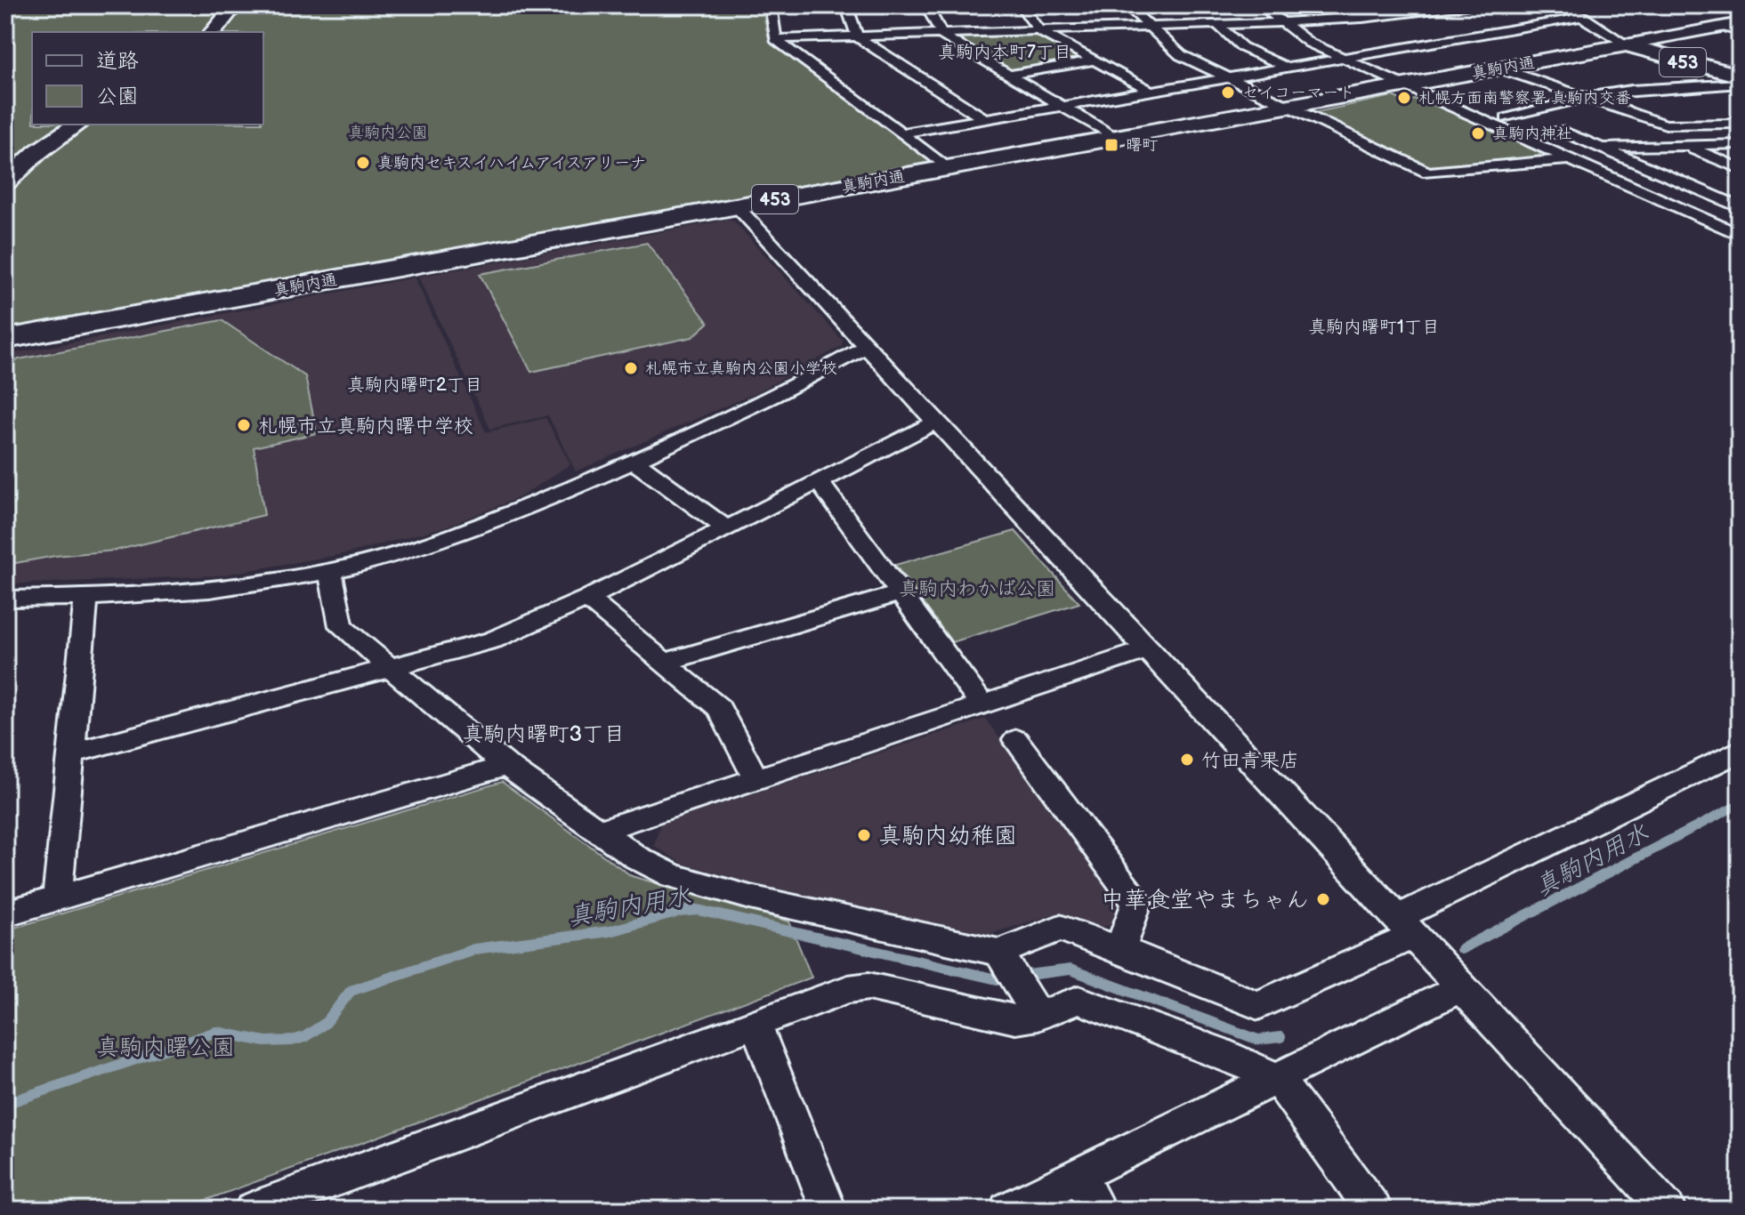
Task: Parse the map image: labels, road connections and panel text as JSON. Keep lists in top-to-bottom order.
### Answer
{
  "streets": {
    "highway": ["453", "真駒内通"]
  },
  "crossings": [
    ["453", "真駒内通"]
  ],
  "districts": [
    "真駒内本町7丁目",
    "真駒内曙町1丁目",
    "真駒内曙町2丁目",
    "真駒内曙町3丁目"
  ],
  "water": ["真駒内用水"],
  "parks": ["真駒内公園", "真駒内わかば公園", "真駒内曙公園"],
  "places": {
    "other": [
      "セイコーマート",
      "札幌方面南警察署 真駒内交番",
      "真駒内神社",
      "真駒内セキスイハイムアイスアリーナ",
      "札幌市立真駒内公園小学校",
      "札幌市立真駒内曙中学校",
      "竹田青果店",
      "真駒内幼稚園",
      "中華食堂やまちゃん"
    ],
    "transit": ["曙町"]
  },
  "legend": ["道路", "公園"]
}
